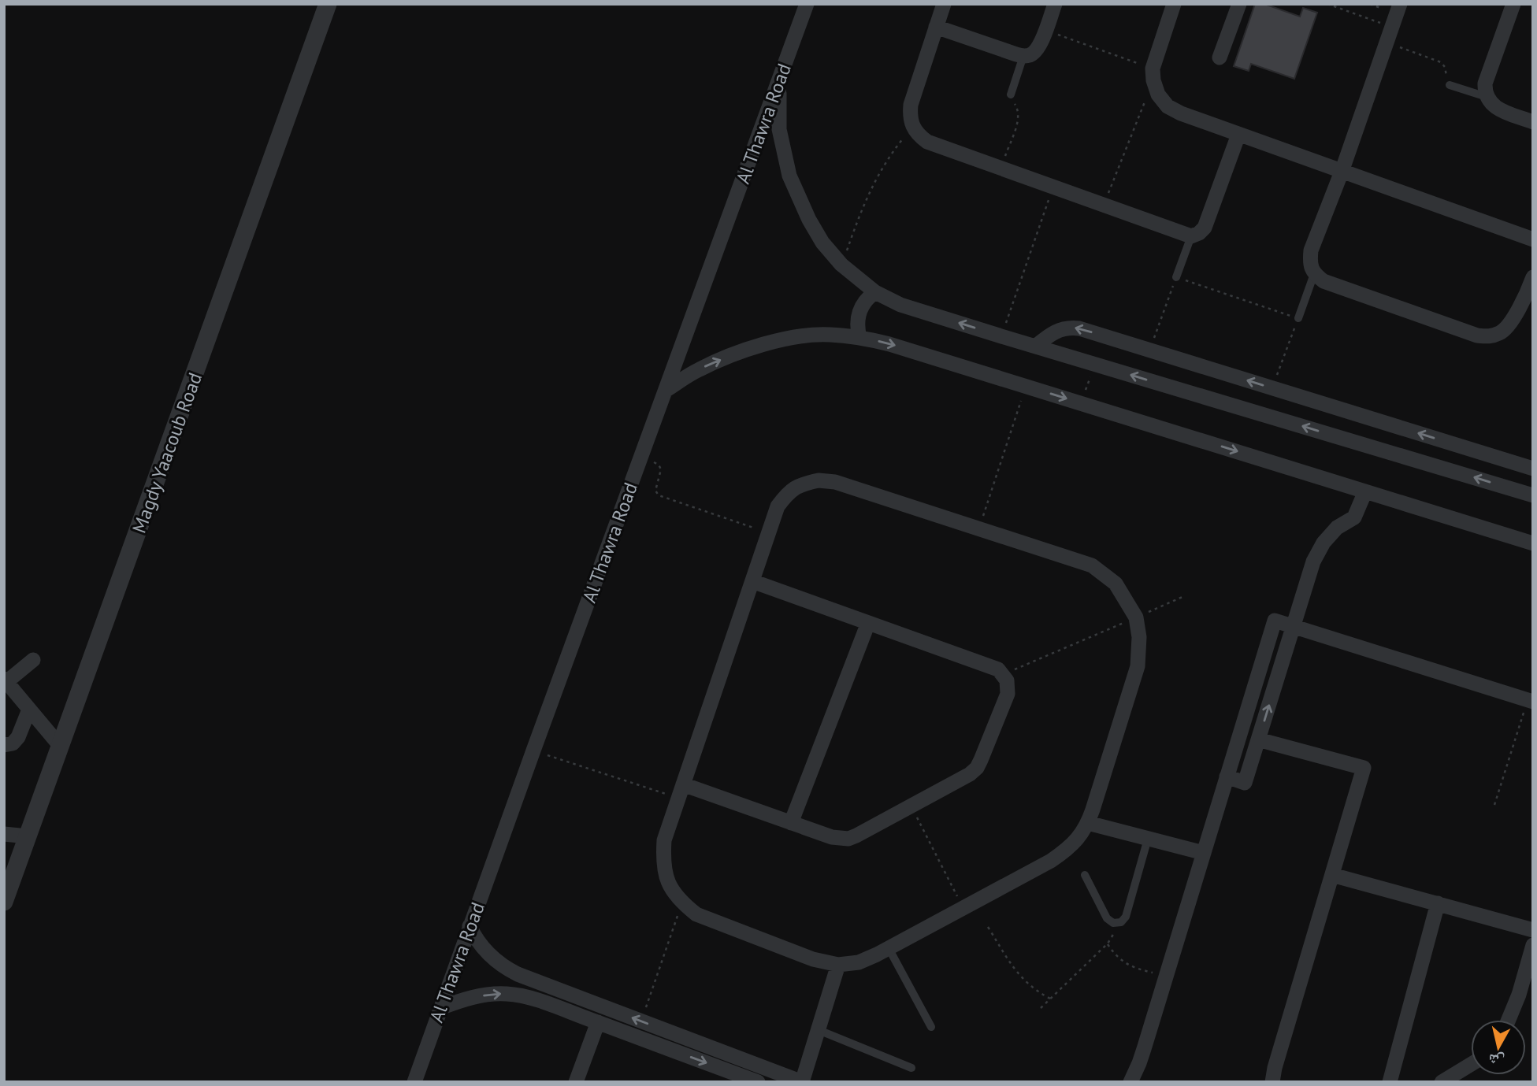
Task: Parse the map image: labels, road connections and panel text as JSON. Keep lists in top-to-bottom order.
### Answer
{
  "streets": {
    "street": ["Al Thawra Road", "Magdy Yaacoub Road"]
  },
  "north": "bottom"
}
